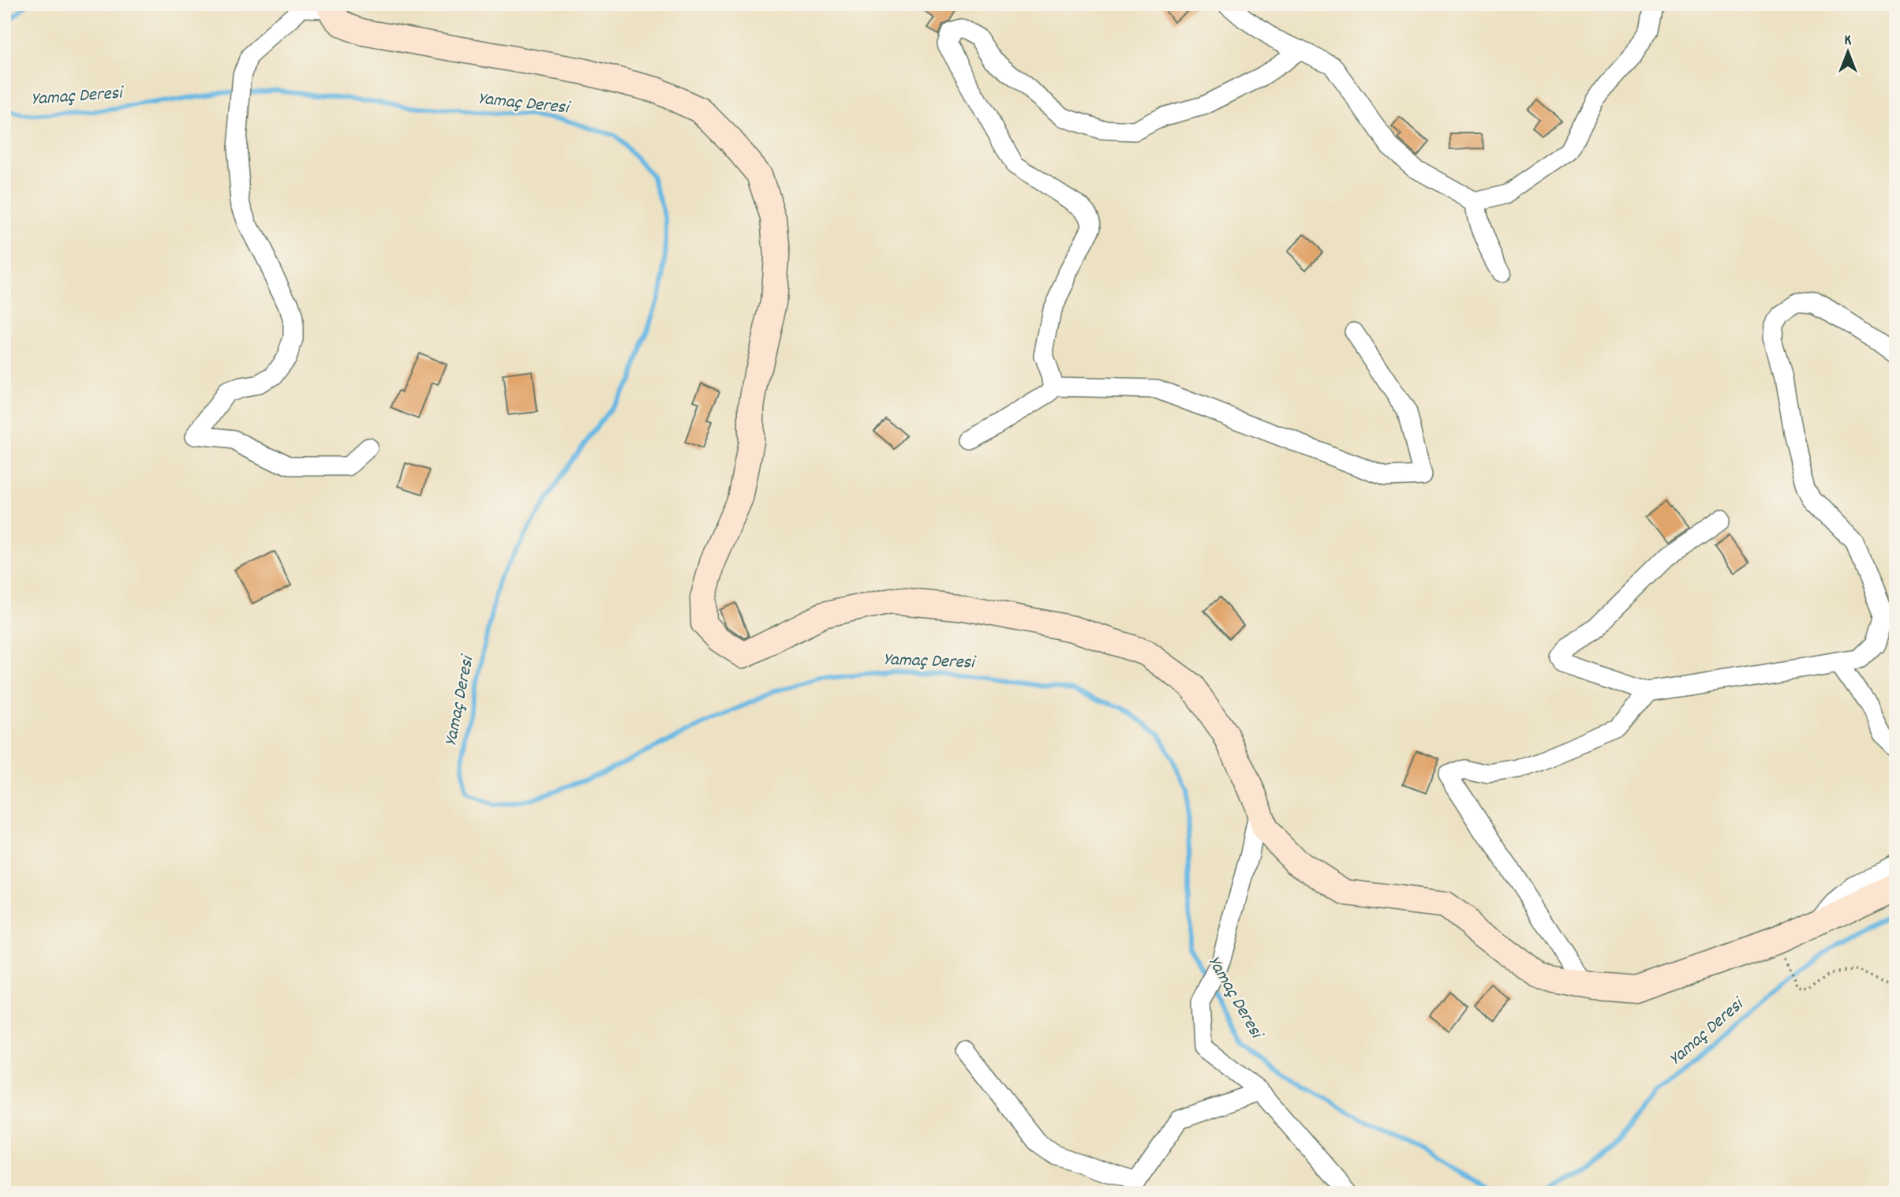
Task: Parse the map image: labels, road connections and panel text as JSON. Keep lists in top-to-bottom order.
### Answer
{
  "water": ["Yamaç Deresi"],
  "north": "top"
}
